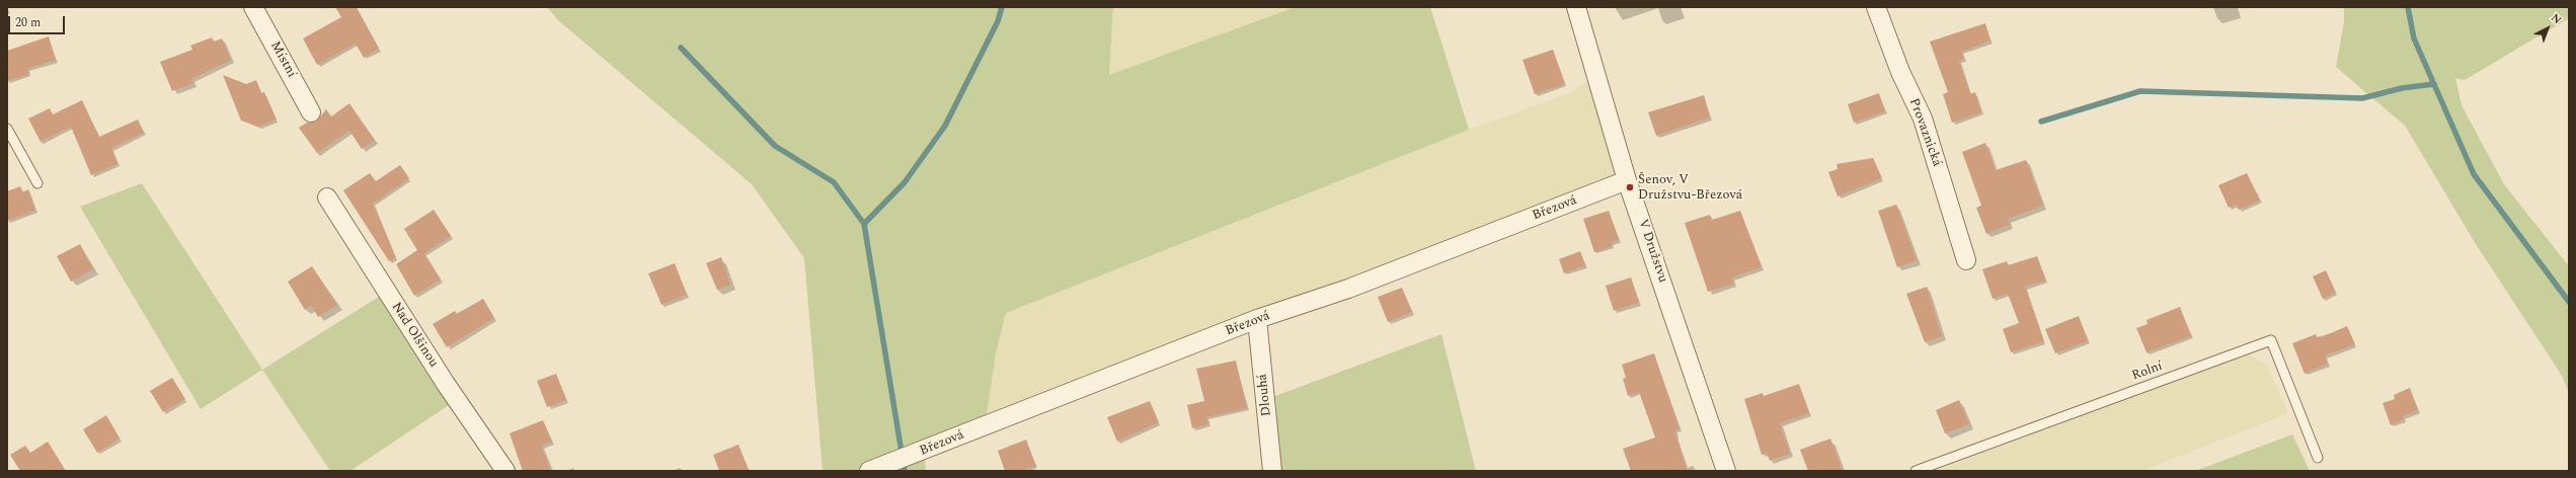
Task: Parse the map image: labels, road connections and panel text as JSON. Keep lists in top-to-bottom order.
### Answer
{
  "streets": {
    "street": [
      "Místní",
      "Provaznická",
      "Březová",
      "V Družstvu",
      "Nad Olšinou",
      "Dlouhá"
    ],
    "lane": ["Rolní"]
  },
  "crossings": [
    ["Březová", "V Družstvu"],
    ["Březová", "Dlouhá"]
  ],
  "places": ["Šenov, V Družstvu-Březová"],
  "scale_bar": "20 m",
  "north": "top right"
}
